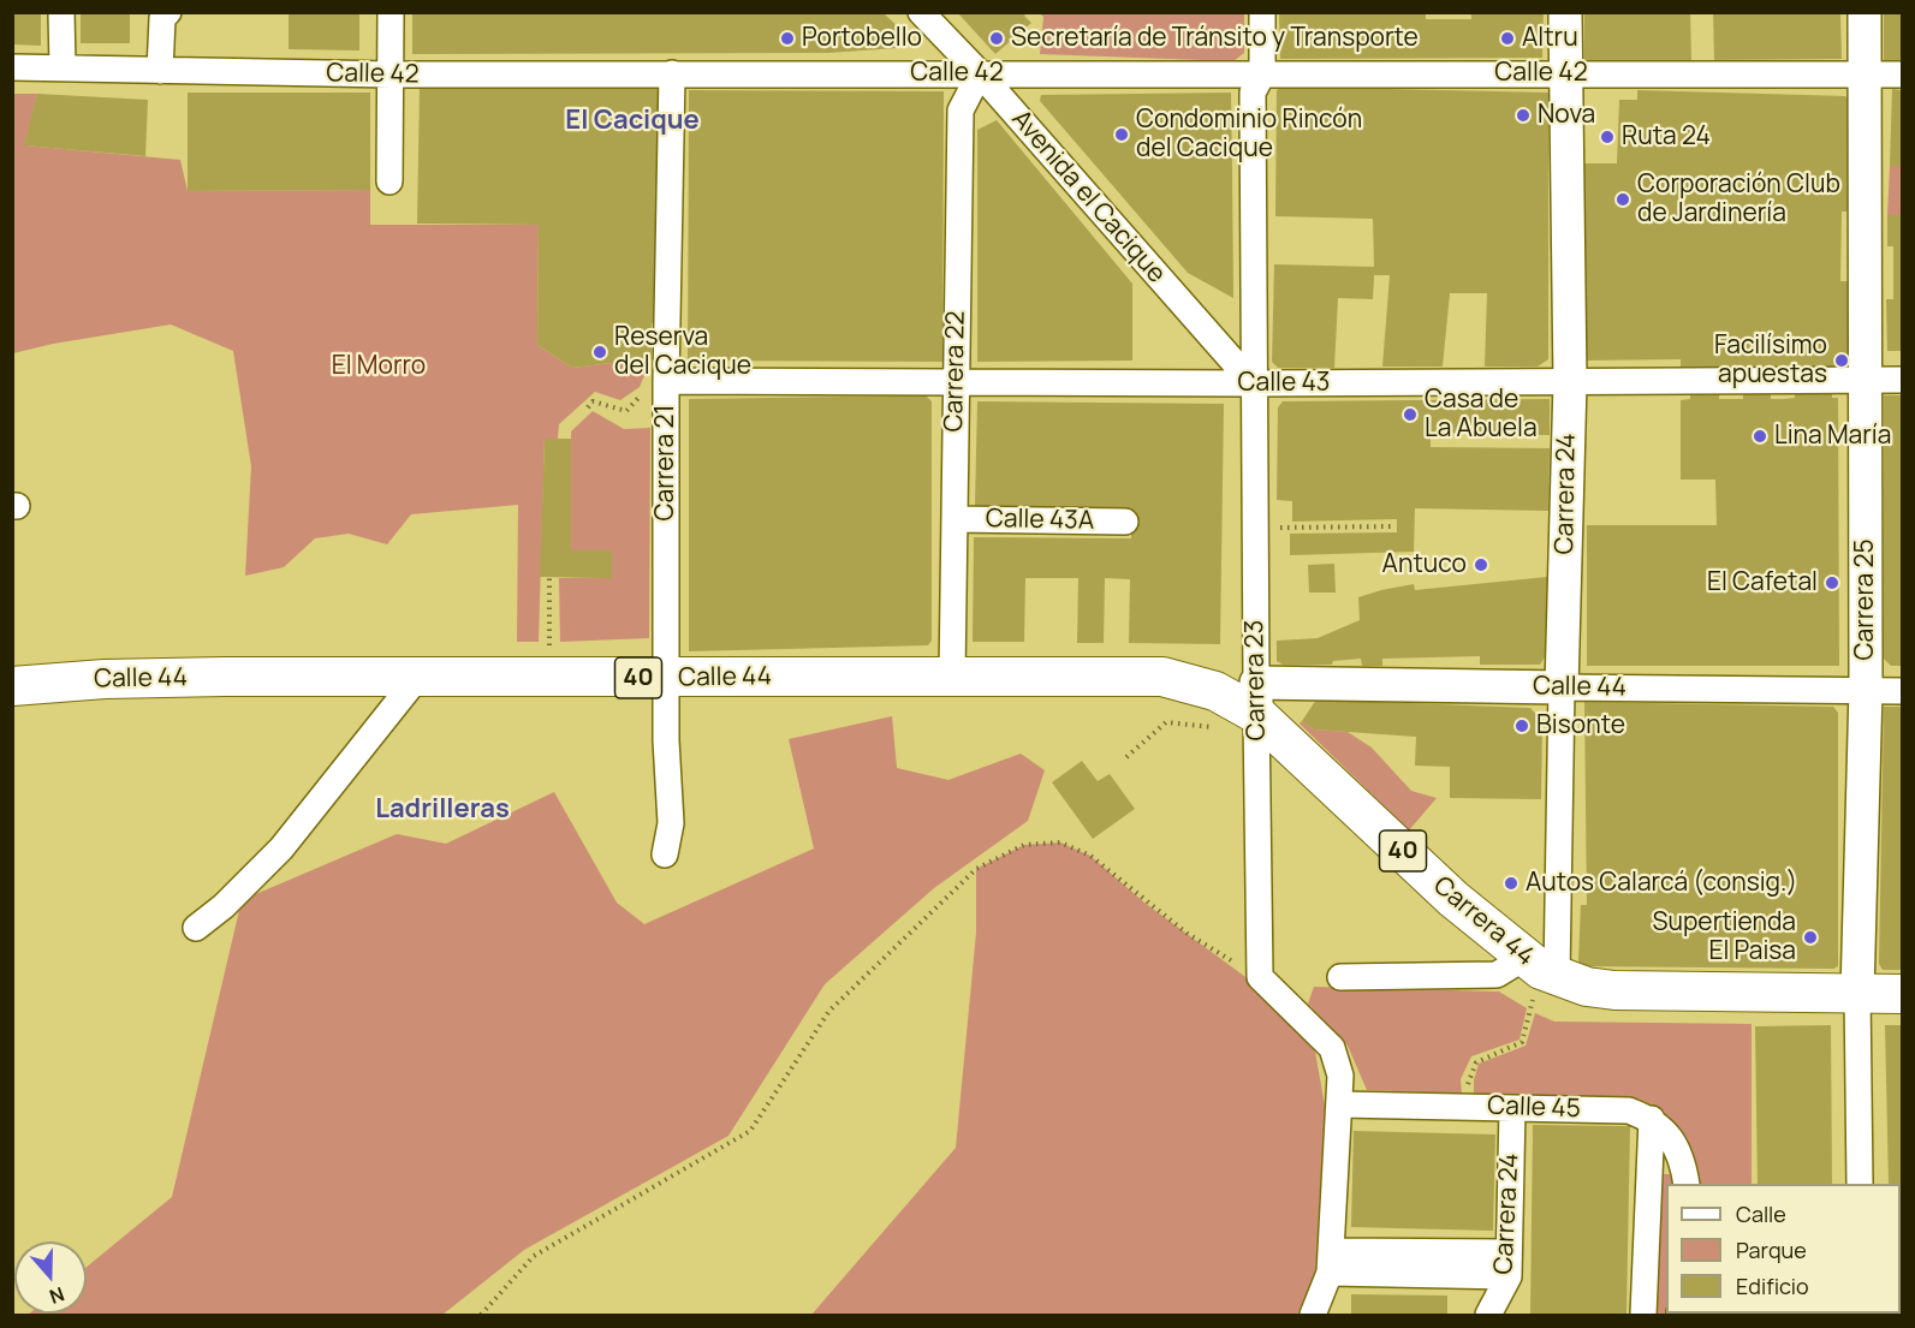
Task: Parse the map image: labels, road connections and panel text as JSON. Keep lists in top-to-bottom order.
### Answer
{
  "streets": {
    "highway": ["40", "Calle 44", "Carrera 44"],
    "main road": ["Carrera 24", "Carrera 25"],
    "street": [
      "Calle 42",
      "Avenida el Cacique",
      "Carrera 22",
      "Calle 43",
      "Carrera 21",
      "Calle 43A",
      "Carrera 23",
      "Calle 45"
    ]
  },
  "crossings": [
    ["Calle 42", "Avenida el Cacique"],
    ["Calle 42", "Carrera 22"],
    ["Calle 42", "Carrera 21"],
    ["Calle 42", "Carrera 24"],
    ["Calle 42", "Carrera 25"],
    ["Calle 42", "Carrera 23"],
    ["Avenida el Cacique", "Carrera 22"],
    ["Avenida el Cacique", "Calle 43"],
    ["Avenida el Cacique", "Carrera 23"],
    ["Carrera 22", "Calle 43"],
    ["Carrera 22", "Calle 43A"],
    ["Carrera 22", "Calle 44"],
    ["Calle 43", "Carrera 21"],
    ["Calle 43", "Carrera 24"],
    ["Calle 43", "Carrera 25"],
    ["Calle 43", "Carrera 23"],
    ["Carrera 21", "Calle 44"],
    ["Carrera 24", "40"],
    ["Carrera 24", "Calle 44"],
    ["Carrera 24", "Carrera 44"],
    ["Carrera 24", "Calle 45"],
    ["Carrera 25", "40"],
    ["Carrera 25", "Calle 44"],
    ["40", "Carrera 44"],
    ["Calle 44", "Carrera 23"],
    ["Calle 44", "Carrera 44"],
    ["Carrera 23", "Carrera 44"]
  ],
  "districts": ["El Cacique", "Ladrilleras"],
  "parks": ["El Morro"],
  "places": [
    "Portobello",
    "Secretaría de Tránsito y Transporte",
    "Altru",
    "Nova",
    "Condominio Rincón del Cacique",
    "Ruta 24",
    "Corporación Club de Jardinería",
    "Reserva del Cacique",
    "Facilísimo apuestas",
    "Casa de La Abuela",
    "Lina María",
    "Antuco",
    "El Cafetal",
    "Bisonte",
    "Autos Calarcá (consig.)",
    "Supertienda El Paisa"
  ],
  "legend": ["Calle", "Parque", "Edificio"],
  "north": "bottom"
}
